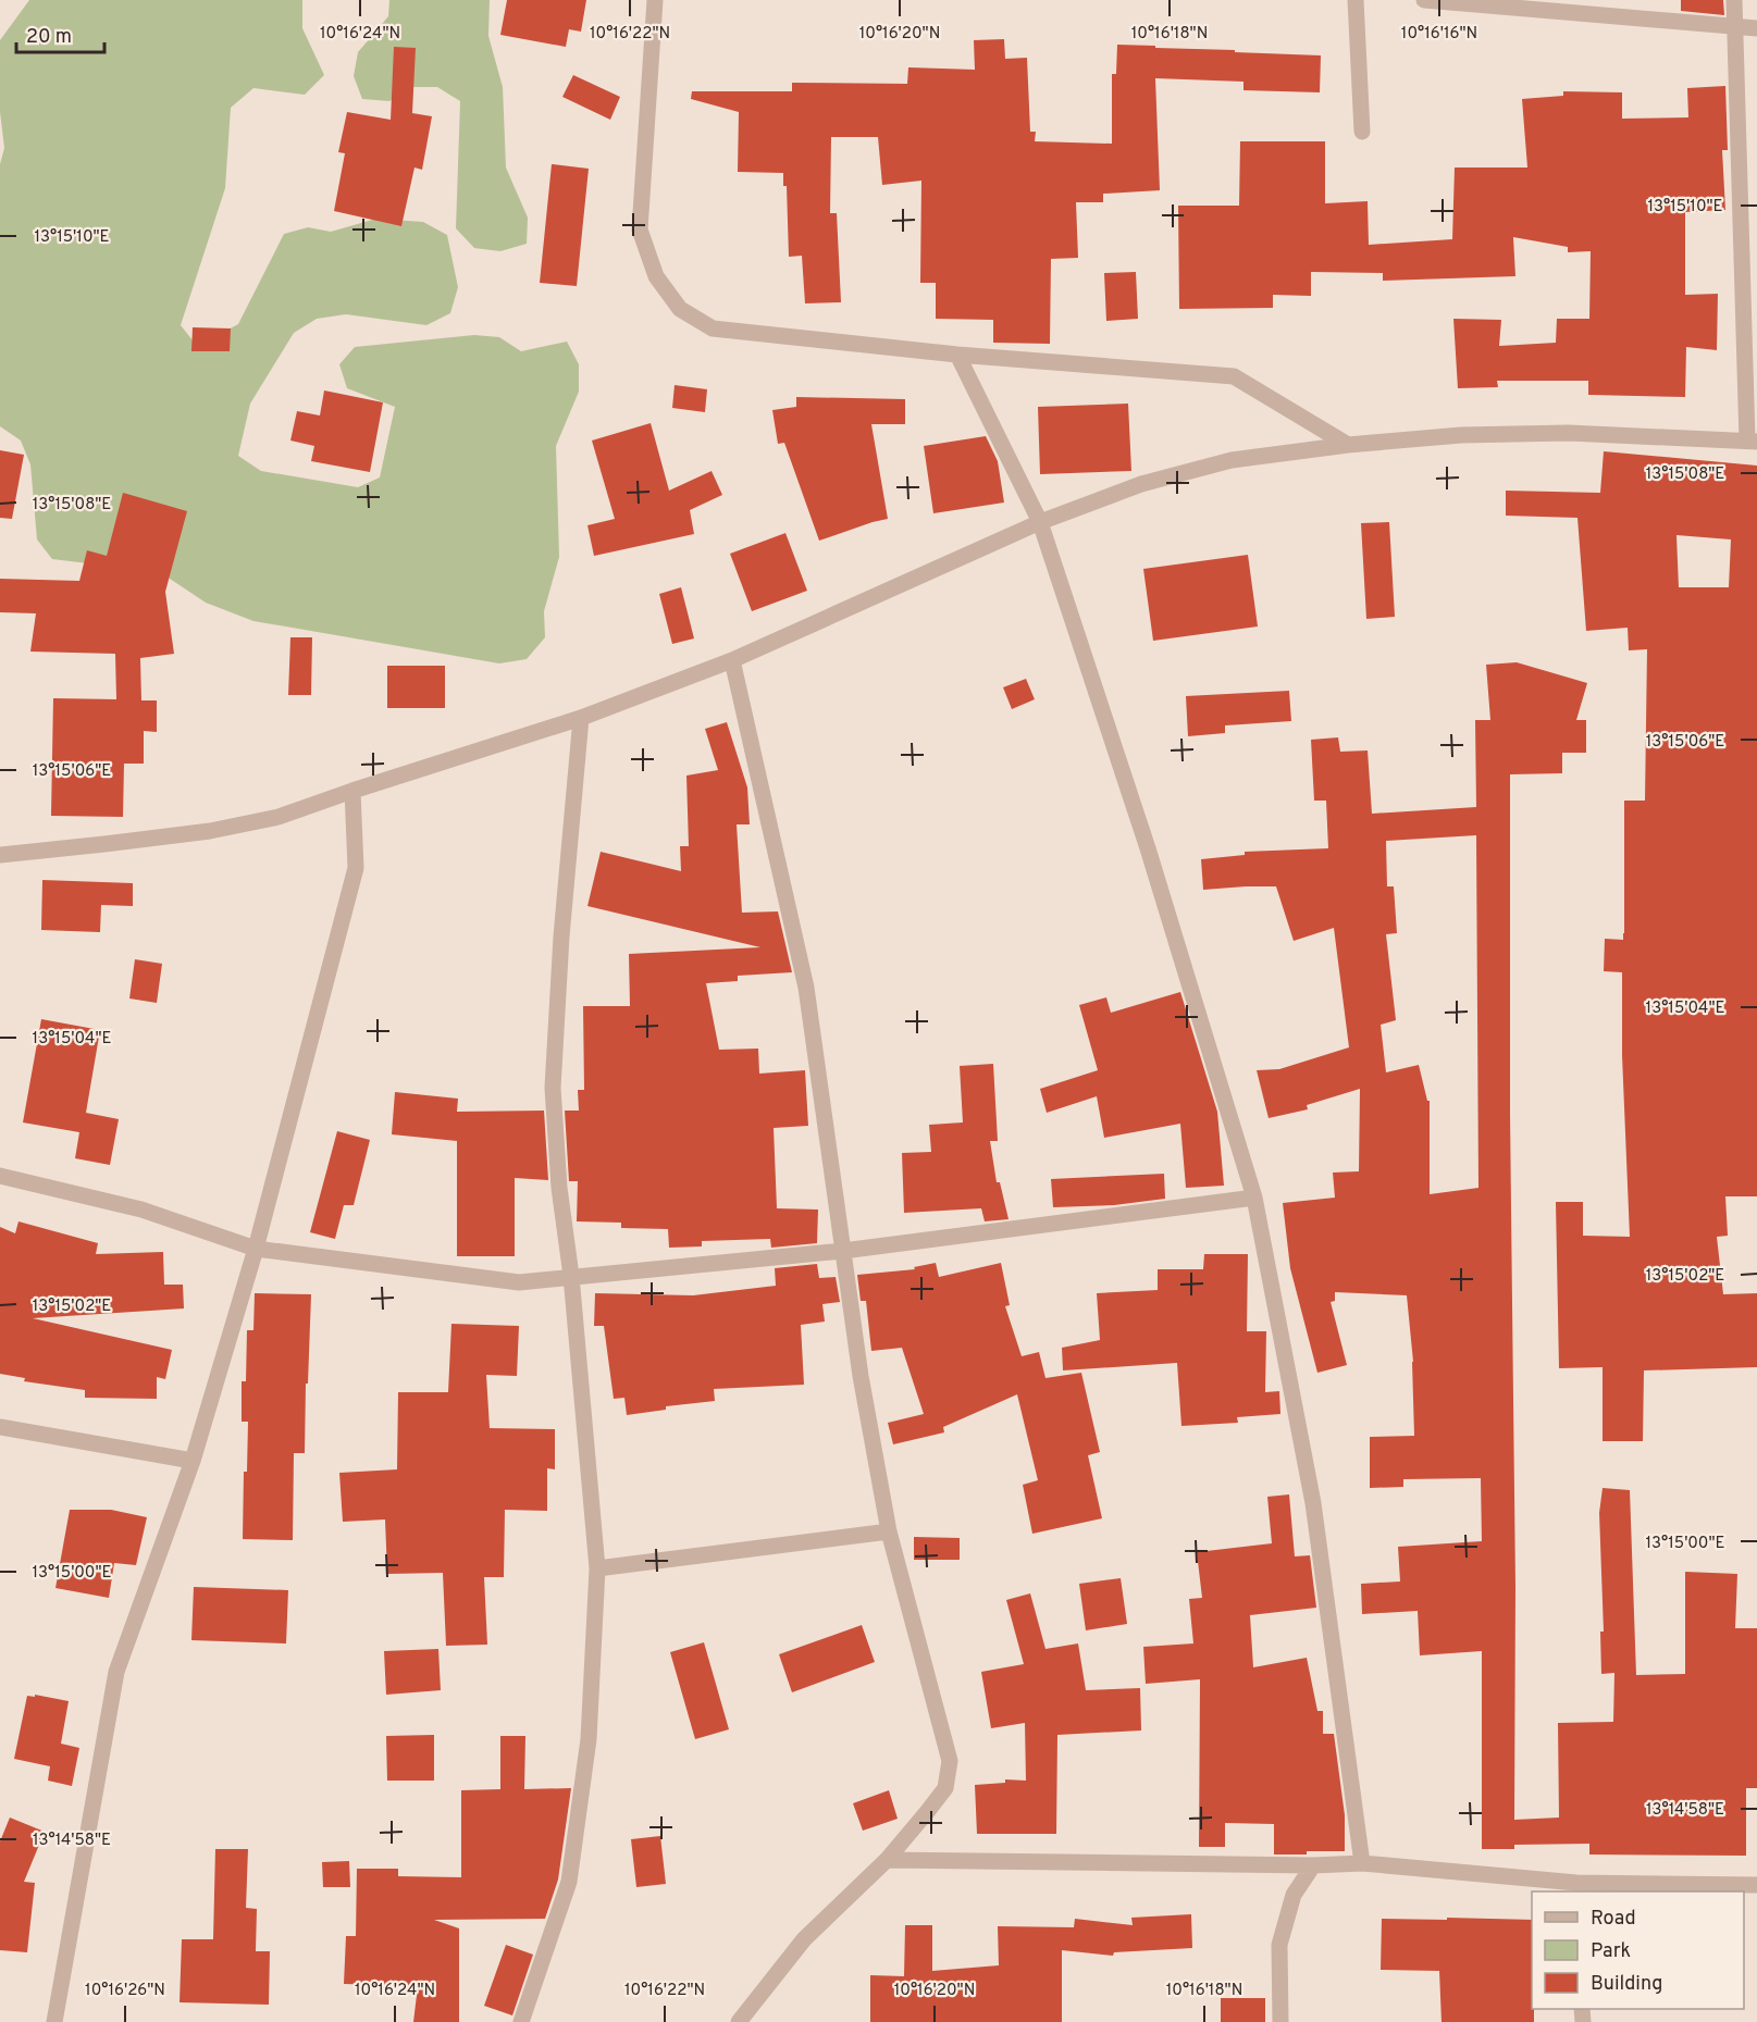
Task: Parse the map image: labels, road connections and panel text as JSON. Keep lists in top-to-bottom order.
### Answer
{
  "legend": ["Road", "Park", "Building"],
  "scale_bar": "20 m",
  "coordinates": [
    "10°16'24\"N",
    "10°16'22\"N",
    "10°16'20\"N",
    "10°16'18\"N",
    "10°16'16\"N",
    "13°15'10\"E",
    "13°15'08\"E",
    "13°15'06\"E",
    "13°15'04\"E",
    "13°15'02\"E",
    "13°15'00\"E",
    "13°14'58\"E",
    "10°16'26\"N"
  ]
}
